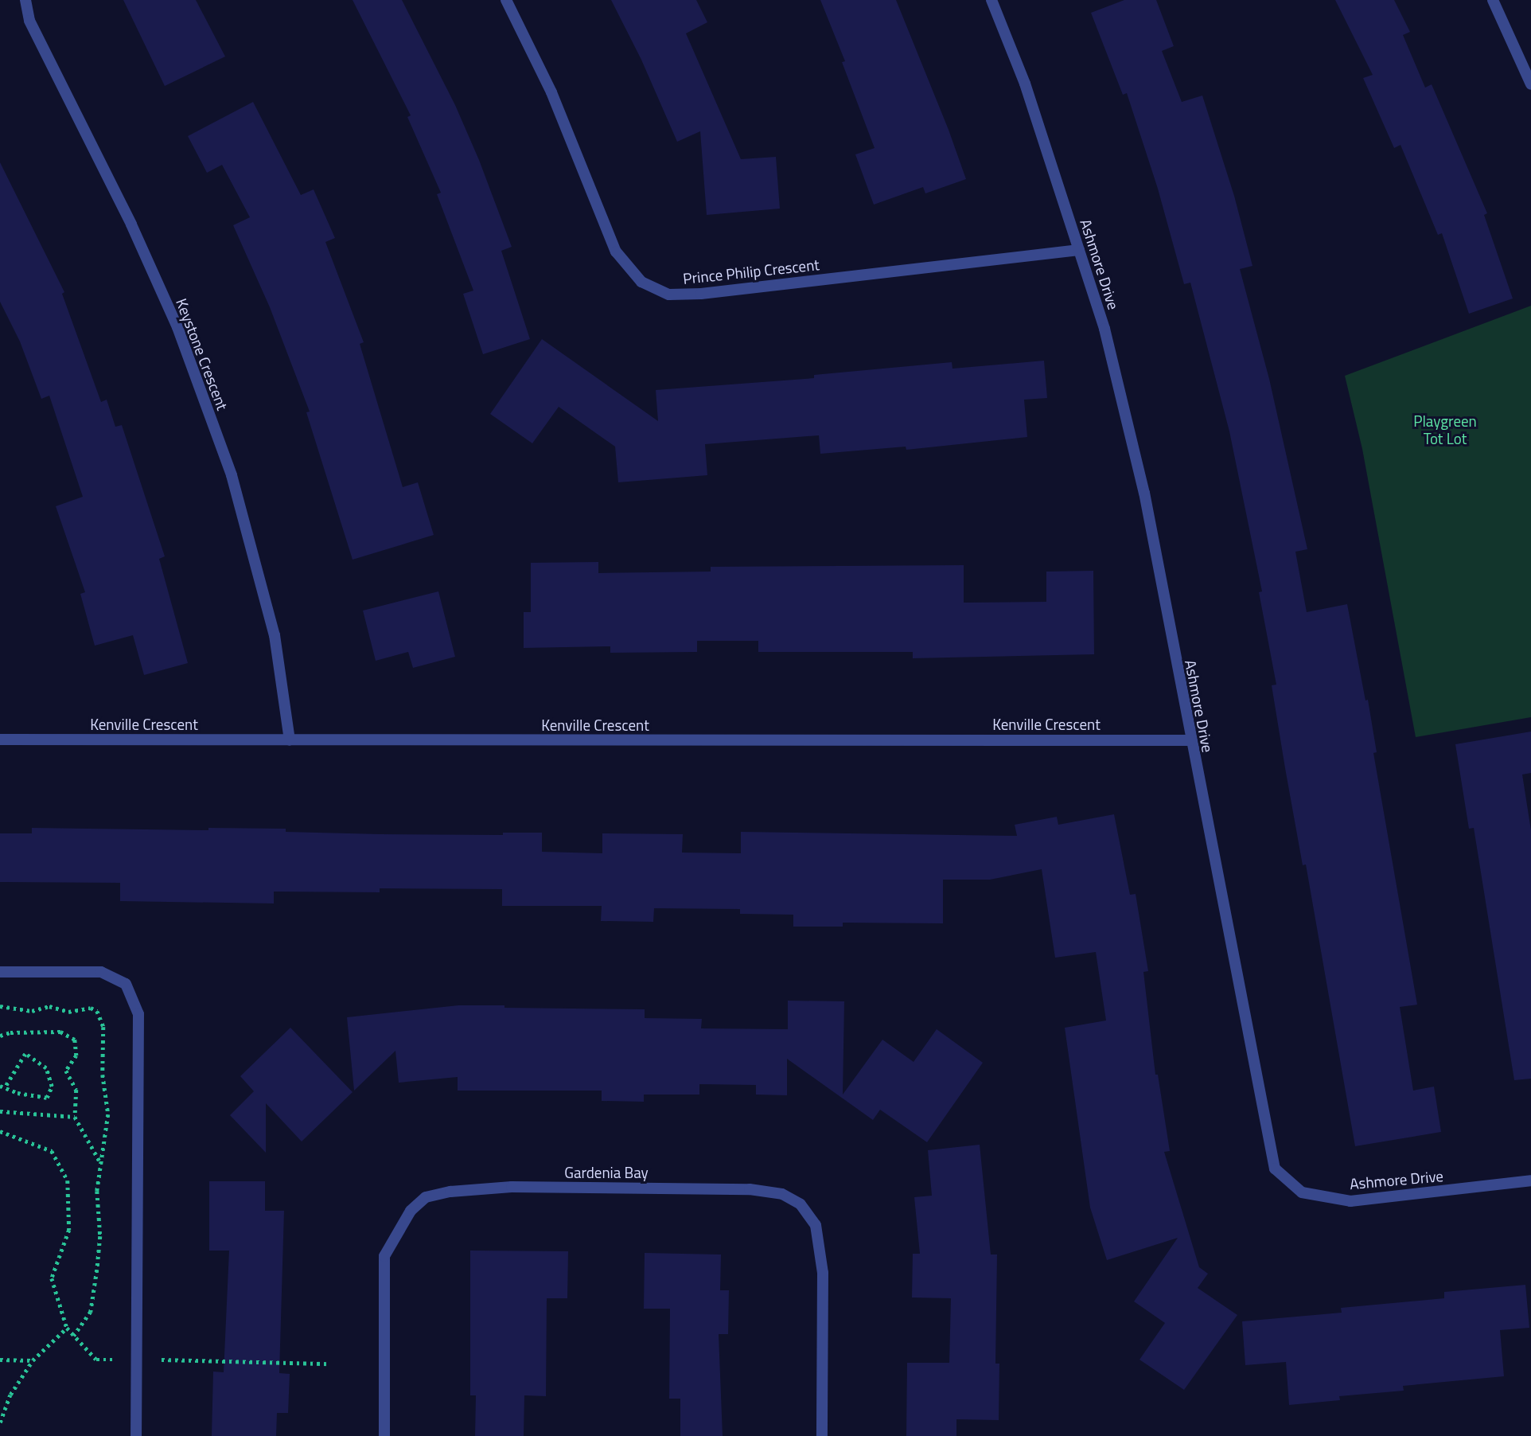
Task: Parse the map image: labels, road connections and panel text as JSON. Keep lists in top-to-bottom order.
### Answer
{
  "streets": {
    "street": [
      "Ashmore Drive",
      "Prince Philip Crescent",
      "Keystone Crescent",
      "Kenville Crescent",
      "Gardenia Bay"
    ]
  },
  "crossings": [
    ["Ashmore Drive", "Prince Philip Crescent"],
    ["Ashmore Drive", "Kenville Crescent"],
    ["Keystone Crescent", "Kenville Crescent"]
  ],
  "parks": ["Playgreen Tot Lot"]
}
